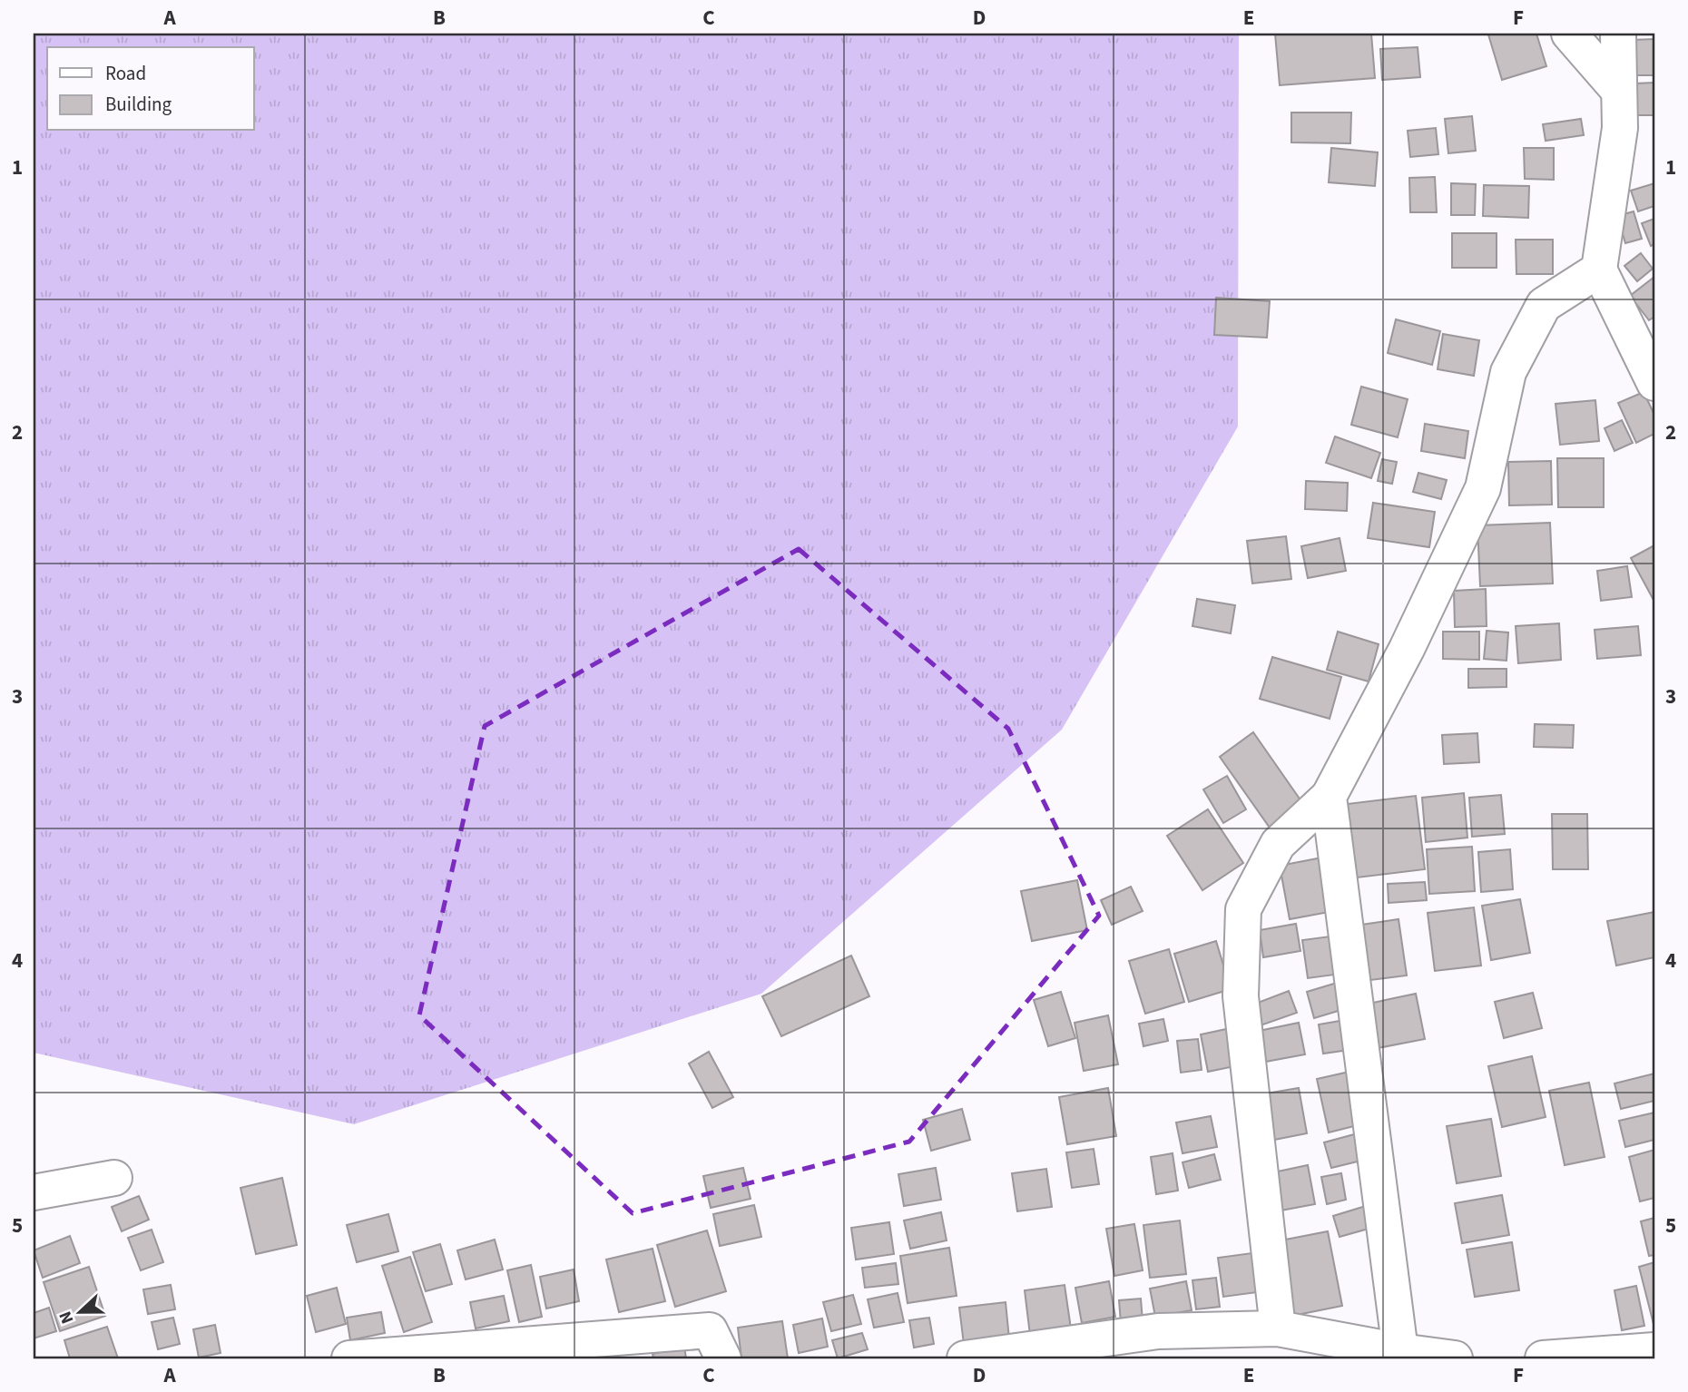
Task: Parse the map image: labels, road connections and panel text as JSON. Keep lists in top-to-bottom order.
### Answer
{
  "legend": ["Road", "Building"],
  "north": "left",
  "grid": {
    "columns": [
      "A",
      "B",
      "C",
      "D",
      "E",
      "F"
    ],
    "rows": [
      "1",
      "2",
      "3",
      "4",
      "5"
    ]
  }
}
